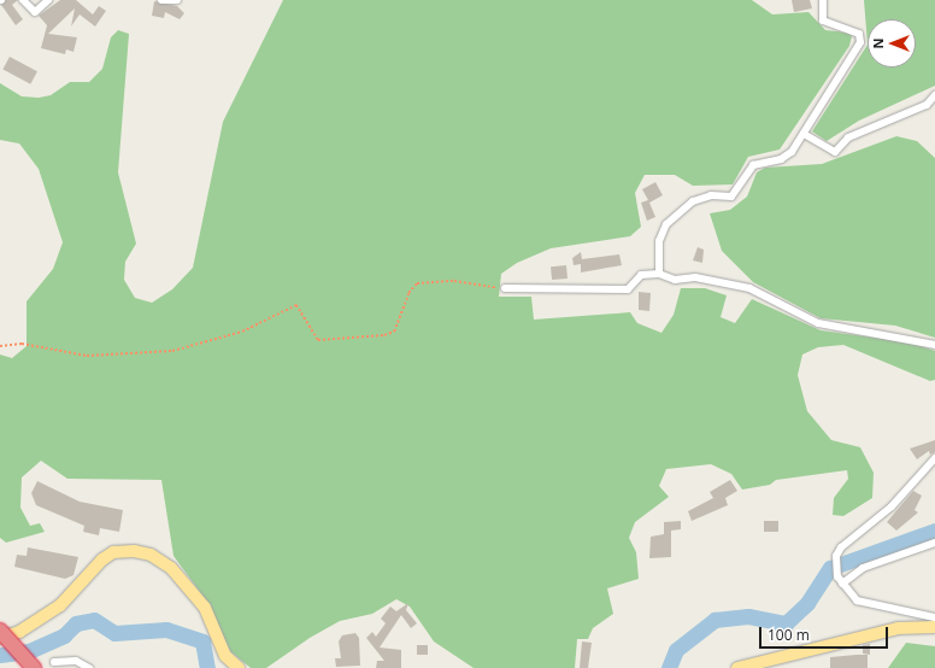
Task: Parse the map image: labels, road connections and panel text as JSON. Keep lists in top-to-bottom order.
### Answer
{
  "scale_bar": "100 m",
  "north": "left"
}
